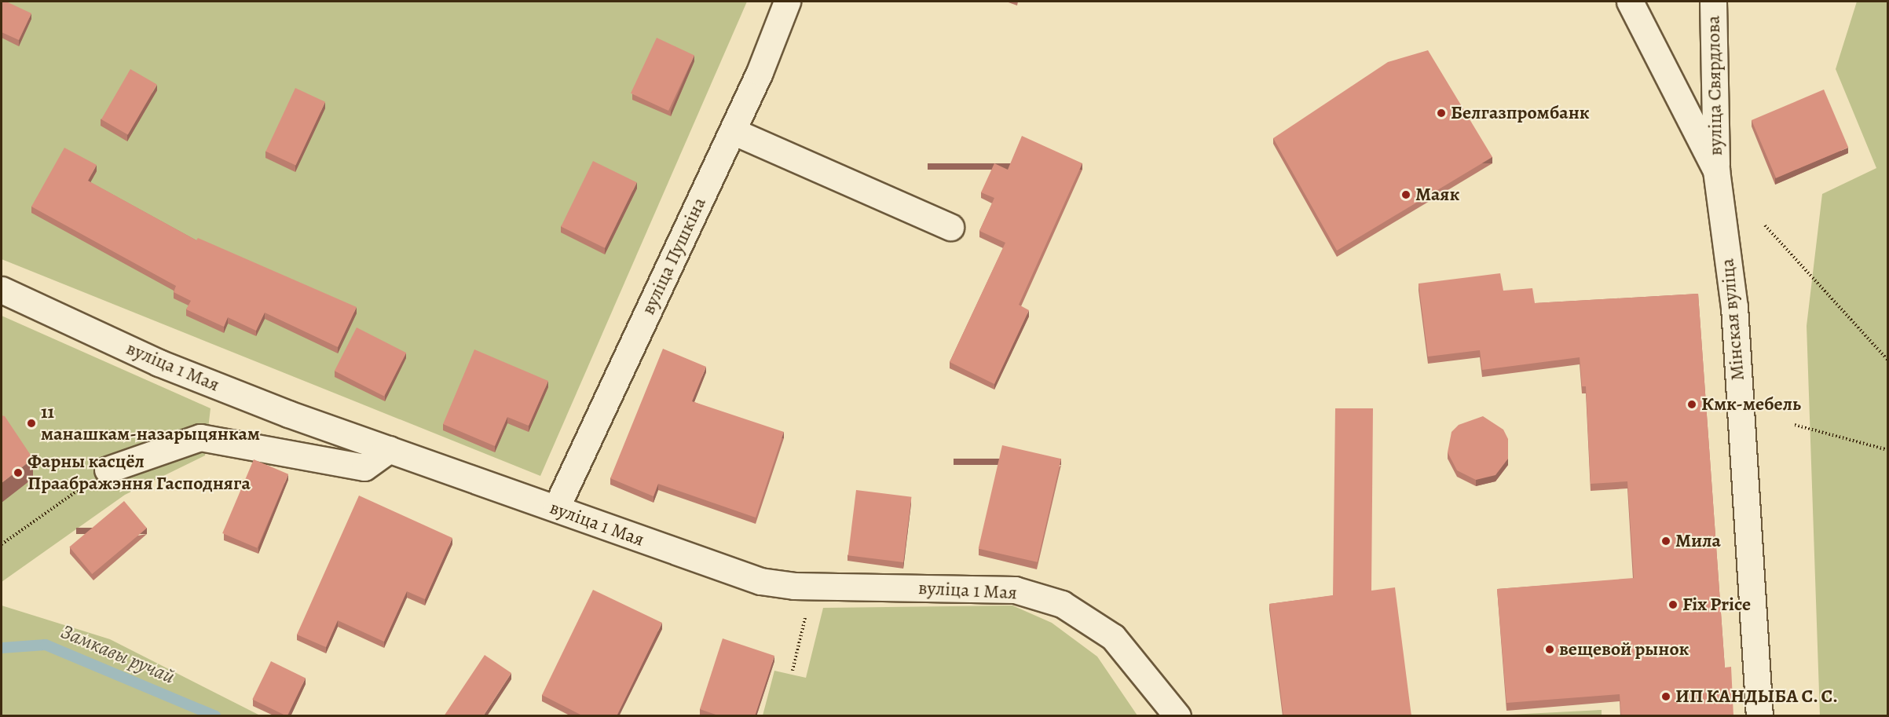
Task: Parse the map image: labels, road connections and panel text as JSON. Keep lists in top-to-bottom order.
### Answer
{
  "streets": {
    "street": [
      "вуліца Свярдлова",
      "вуліца Пушкіна",
      "Мінская вуліца",
      "вуліца 1 Мая"
    ]
  },
  "crossings": [
    ["вуліца Свярдлова", "Мінская вуліца"],
    ["вуліца Пушкіна", "вуліца 1 Мая"]
  ],
  "water": ["Замкавы ручай"],
  "places": [
    "Белгазпромбанк",
    "Маяк",
    "Кмк-мебель",
    "11 манашкам-назарыцянкам",
    "Фарны касцёл Праабражэння Гасподняга",
    "Мила",
    "Fix Price",
    "вещевой рынок",
    "ИП КАНДЫБА С. С."
  ]
}
